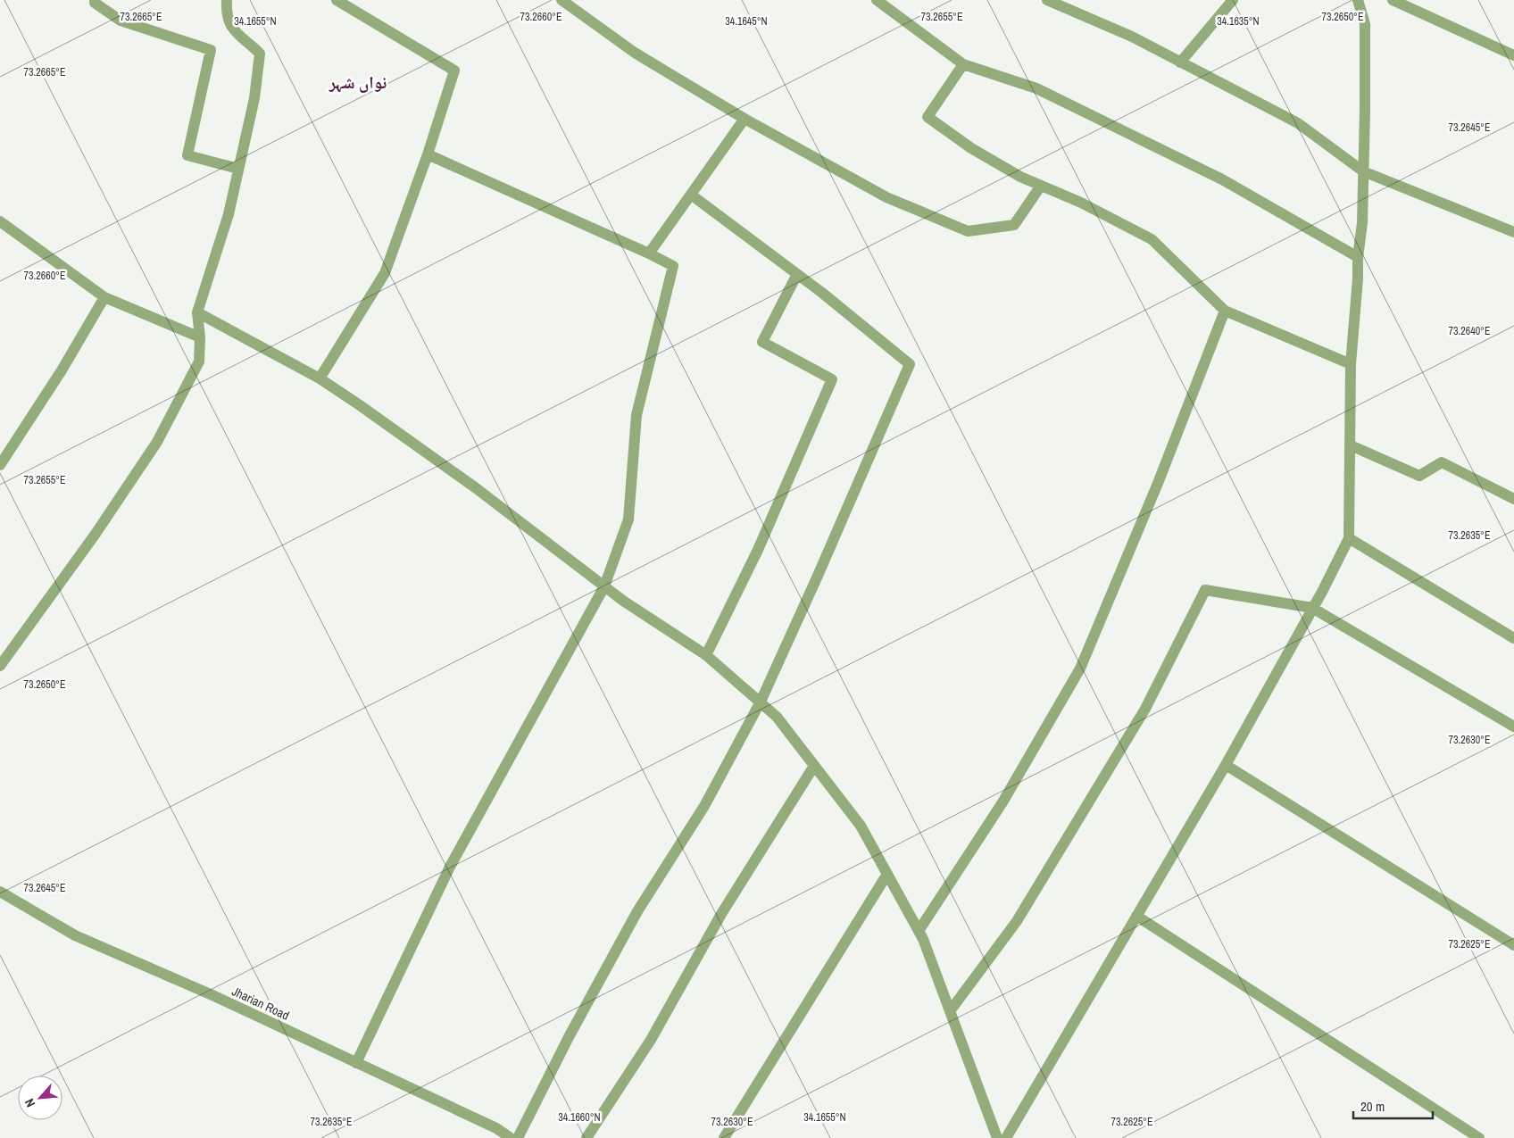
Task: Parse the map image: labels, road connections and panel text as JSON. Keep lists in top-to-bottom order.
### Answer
{
  "streets": {
    "street": ["Jharian Road"]
  },
  "districts": ["نواں شہر"],
  "scale_bar": "20 m",
  "north": "bottom left",
  "coordinates": [
    "73.2665°E",
    "73.2660°E",
    "73.2655°E",
    "73.2650°E",
    "34.1655°N",
    "34.1645°N",
    "34.1635°N",
    "73.2645°E",
    "73.2640°E",
    "73.2635°E",
    "73.2630°E",
    "73.2625°E",
    "34.1660°N"
  ]
}
